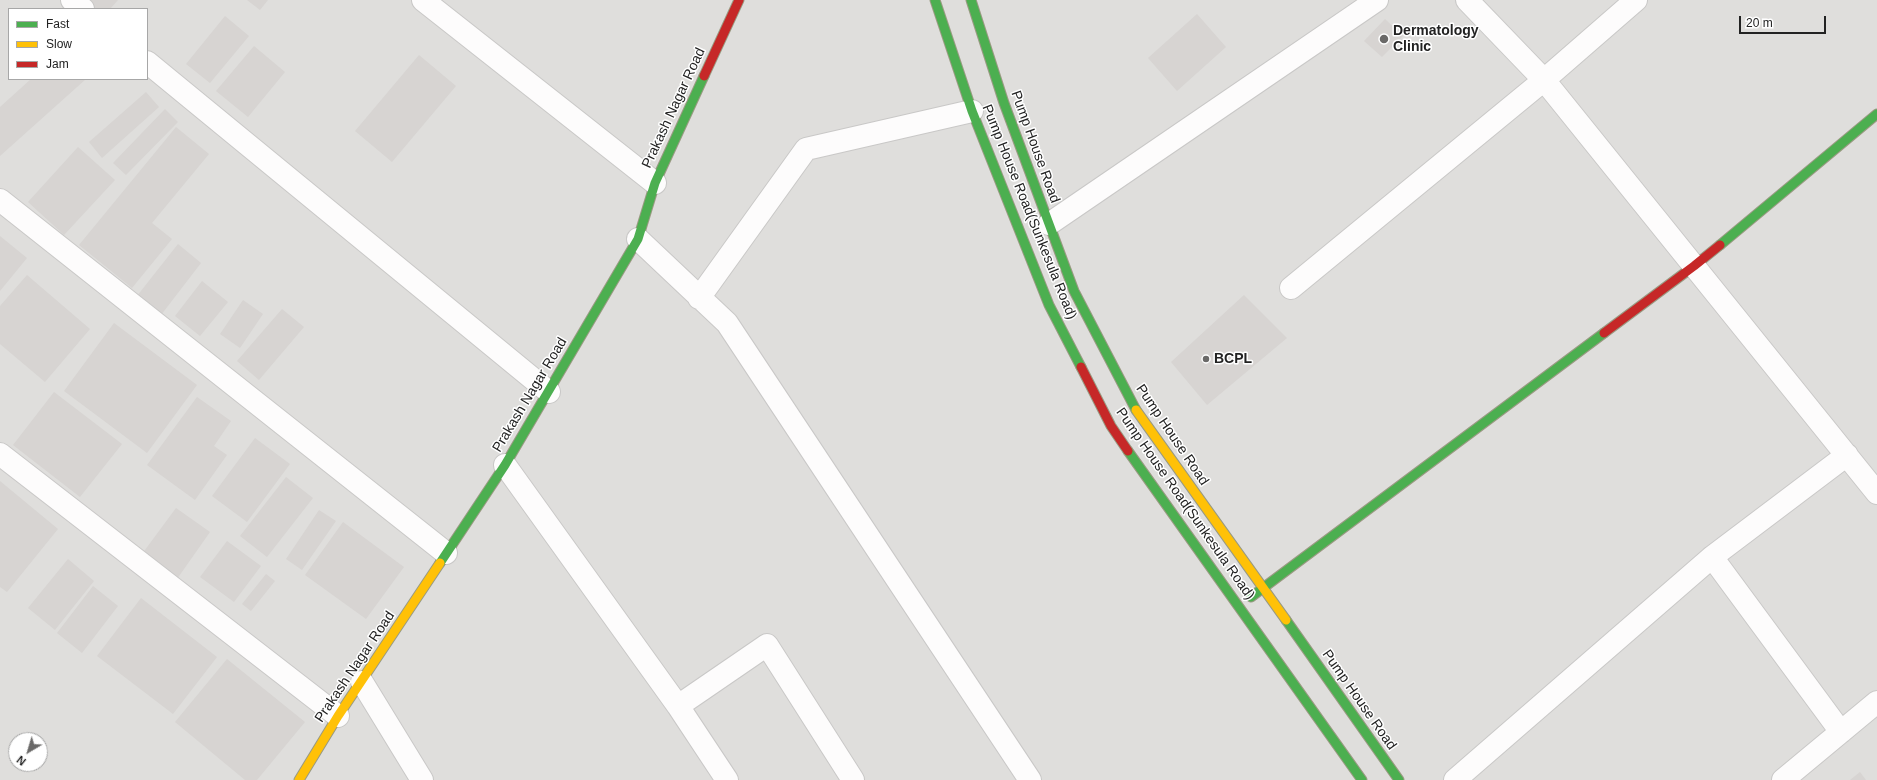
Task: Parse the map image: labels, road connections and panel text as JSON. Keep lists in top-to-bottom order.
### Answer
{
  "streets": {
    "main road": ["Prakash Nagar Road", "Pump House Road", "Pump House Road(Sunkesula Road)"]
  },
  "places": ["Dermatology Clinic", "BCPL"],
  "legend": ["Fast", "Slow", "Jam"],
  "scale_bar": "20 m",
  "north": "bottom left"
}
